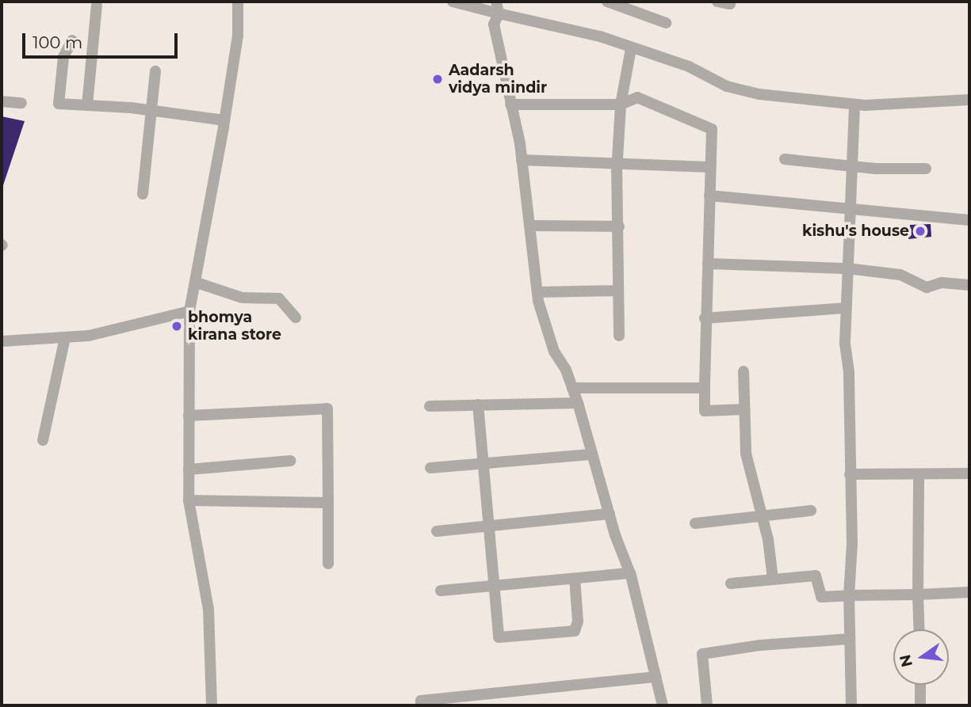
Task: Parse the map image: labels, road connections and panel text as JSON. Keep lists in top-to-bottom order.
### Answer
{
  "places": ["Aadarsh vidya mindir", "kishu's house", "bhomya kirana store"],
  "scale_bar": "100 m",
  "north": "left"
}
